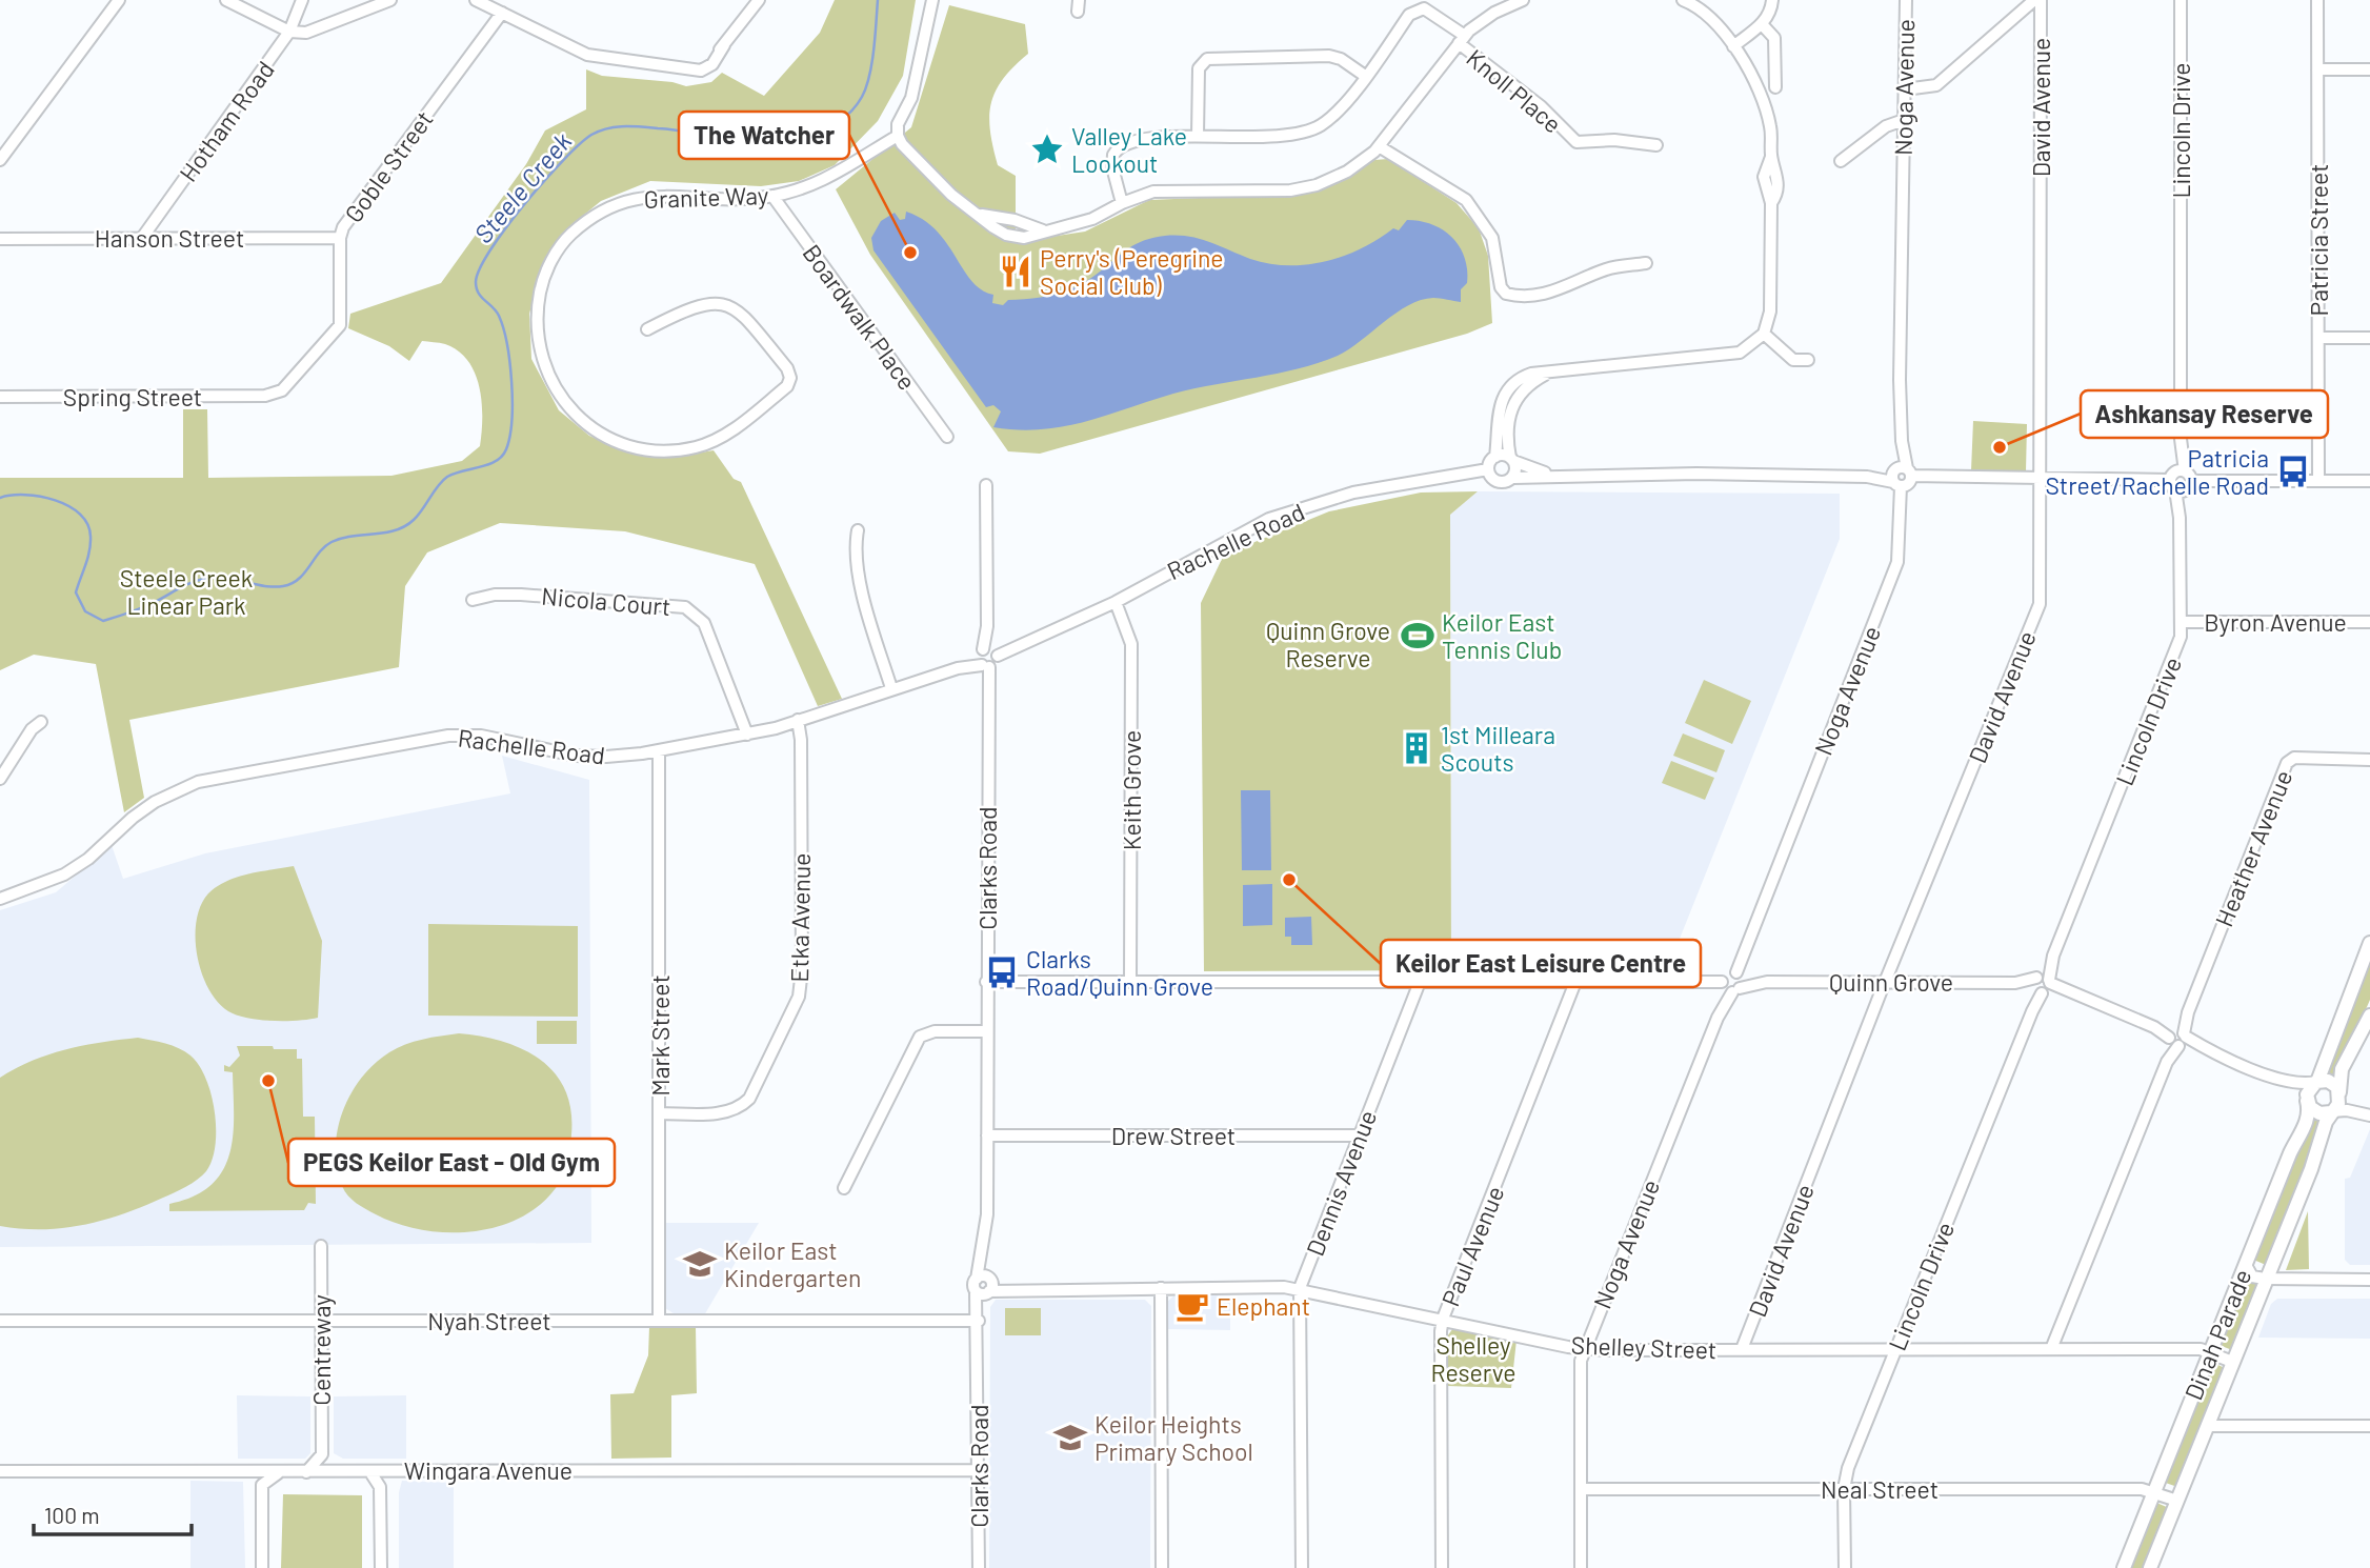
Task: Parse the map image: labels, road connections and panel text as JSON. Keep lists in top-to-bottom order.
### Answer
{
  "streets": {
    "street": [
      "Noga Avenue",
      "Knoll Place",
      "David Avenue",
      "Hotham Road",
      "Lincoln Drive",
      "Goble Street",
      "Granite Way",
      "Hanson Street",
      "Patricia Street",
      "Boardwalk Place",
      "Spring Street",
      "Rachelle Road",
      "Nicola Court",
      "Byron Avenue",
      "Keith Grove",
      "Heather Avenue",
      "Clarks Road",
      "Etka Avenue",
      "Quinn Grove",
      "Mark Street",
      "Drew Street",
      "Dennis Avenue",
      "Paul Avenue",
      "Nyah Street",
      "Dinah Parade",
      "Shelley Street",
      "Centreway",
      "Wingara Avenue",
      "Neal Street"
    ]
  },
  "crossings": [
    ["Noga Avenue", "Quinn Grove"],
    ["Noga Avenue", "Shelley Street"],
    ["Noga Avenue", "Neal Street"],
    ["David Avenue", "Quinn Grove"],
    ["David Avenue", "Shelley Street"],
    ["Hotham Road", "Hanson Street"],
    ["Lincoln Drive", "Byron Avenue"],
    ["Lincoln Drive", "Quinn Grove"],
    ["Lincoln Drive", "Shelley Street"],
    ["Lincoln Drive", "Neal Street"],
    ["Goble Street", "Hanson Street"],
    ["Goble Street", "Spring Street"],
    ["Granite Way", "Boardwalk Place"],
    ["Rachelle Road", "Nicola Court"],
    ["Rachelle Road", "Keith Grove"],
    ["Rachelle Road", "Clarks Road"],
    ["Rachelle Road", "Etka Avenue"],
    ["Rachelle Road", "Mark Street"],
    ["Keith Grove", "Quinn Grove"],
    ["Heather Avenue", "Quinn Grove"],
    ["Heather Avenue", "Shelley Street"],
    ["Clarks Road", "Quinn Grove"],
    ["Clarks Road", "Drew Street"],
    ["Clarks Road", "Nyah Street"],
    ["Clarks Road", "Shelley Street"],
    ["Clarks Road", "Wingara Avenue"],
    ["Etka Avenue", "Mark Street"],
    ["Quinn Grove", "Dennis Avenue"],
    ["Quinn Grove", "Paul Avenue"],
    ["Quinn Grove", "Dinah Parade"],
    ["Mark Street", "Nyah Street"],
    ["Drew Street", "Dennis Avenue"],
    ["Dennis Avenue", "Shelley Street"],
    ["Paul Avenue", "Shelley Street"],
    ["Nyah Street", "Centreway"],
    ["Dinah Parade", "Shelley Street"],
    ["Dinah Parade", "Neal Street"]
  ],
  "water": ["Steele Creek"],
  "parks": ["Steele Creek Linear Park", "Quinn Grove Reserve", "Shelley Reserve"],
  "places": {
    "place": ["Valley Lake Lookout"],
    "other": [
      "The Watcher",
      "Ashkansay Reserve",
      "Keilor East Leisure Centre",
      "PEGS Keilor East - Old Gym"
    ],
    "restaurant": ["Perry's (Peregrine Social Club)"],
    "bus stop": ["Patricia Street/Rachelle Road", "Clarks Road/Quinn Grove"],
    "sports": ["Keilor East Tennis Club"],
    "building": ["1st Milleara Scouts"],
    "school or university": ["Keilor East Kindergarten", "Keilor Heights Primary School"],
    "cafe": ["Elephant"]
  },
  "scale_bar": "100 m"
}
